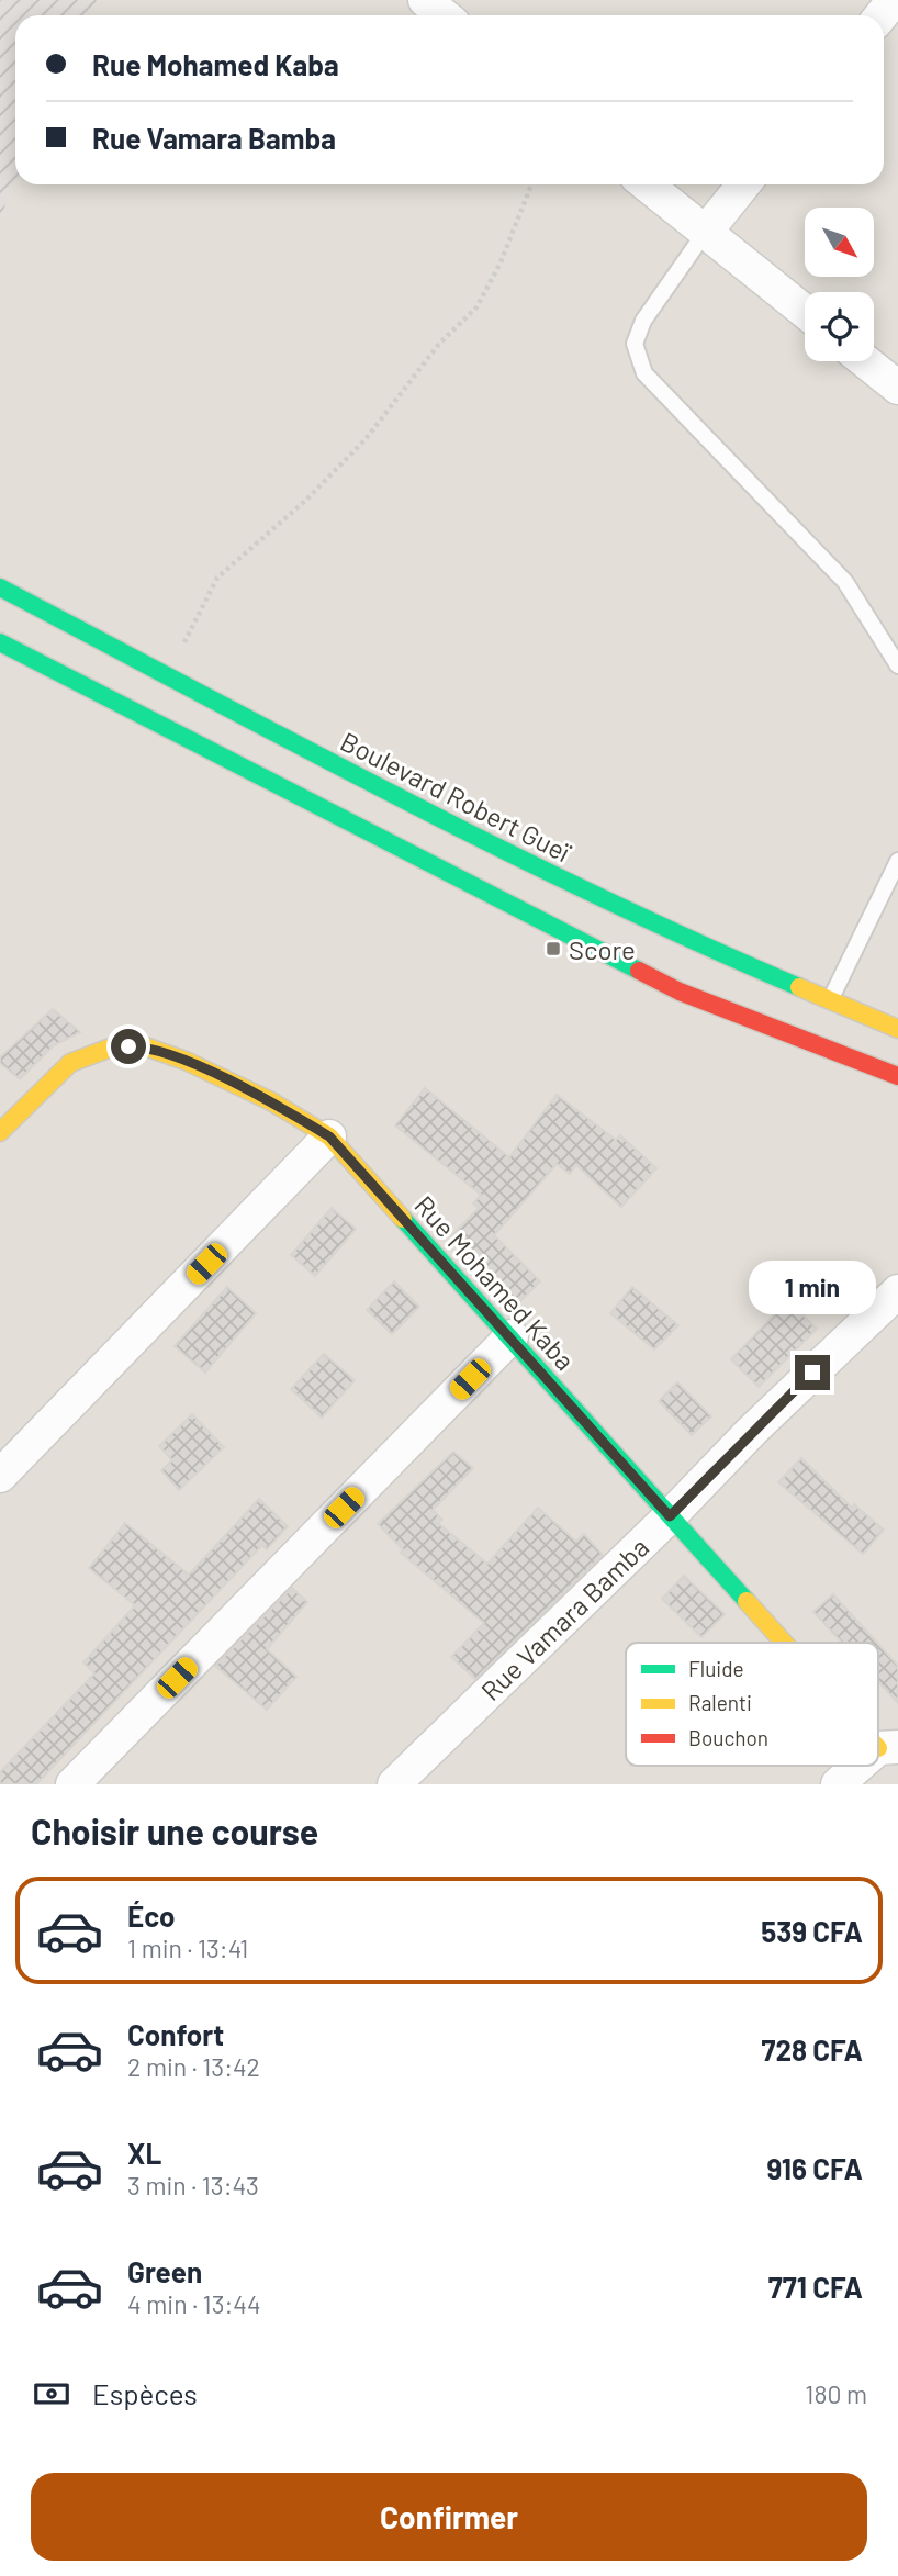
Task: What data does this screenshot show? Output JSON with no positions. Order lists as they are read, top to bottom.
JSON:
{
  "streets": {
    "main road": ["Boulevard Robert Gueï", "Rue Mohamed Kaba"],
    "street": ["Rue Vamara Bamba"]
  },
  "crossings": [
    ["Rue Mohamed Kaba", "Rue Vamara Bamba"]
  ],
  "places": {
    "transit": ["Score"]
  },
  "legend": ["Fluide", "Ralenti", "Bouchon"],
  "north": "bottom right",
  "page": {
    "banner": ["Rue Mohamed Kaba", "Rue Vamara Bamba"],
    "bubble": "1 min",
    "heading": "Choisir une course",
    "list": [
      {
        "name": "Éco",
        "note": "1 min · 13:41",
        "value": "539 CFA"
      },
      {
        "name": "Confort",
        "note": "2 min · 13:42",
        "value": "728 CFA"
      },
      {
        "name": "XL",
        "note": "3 min · 13:43",
        "value": "916 CFA"
      },
      {
        "name": "Green",
        "note": "4 min · 13:44",
        "value": "771 CFA"
      }
    ],
    "pay": ["Espèces", "180 m"],
    "buttons": "Confirmer"
  }
}
